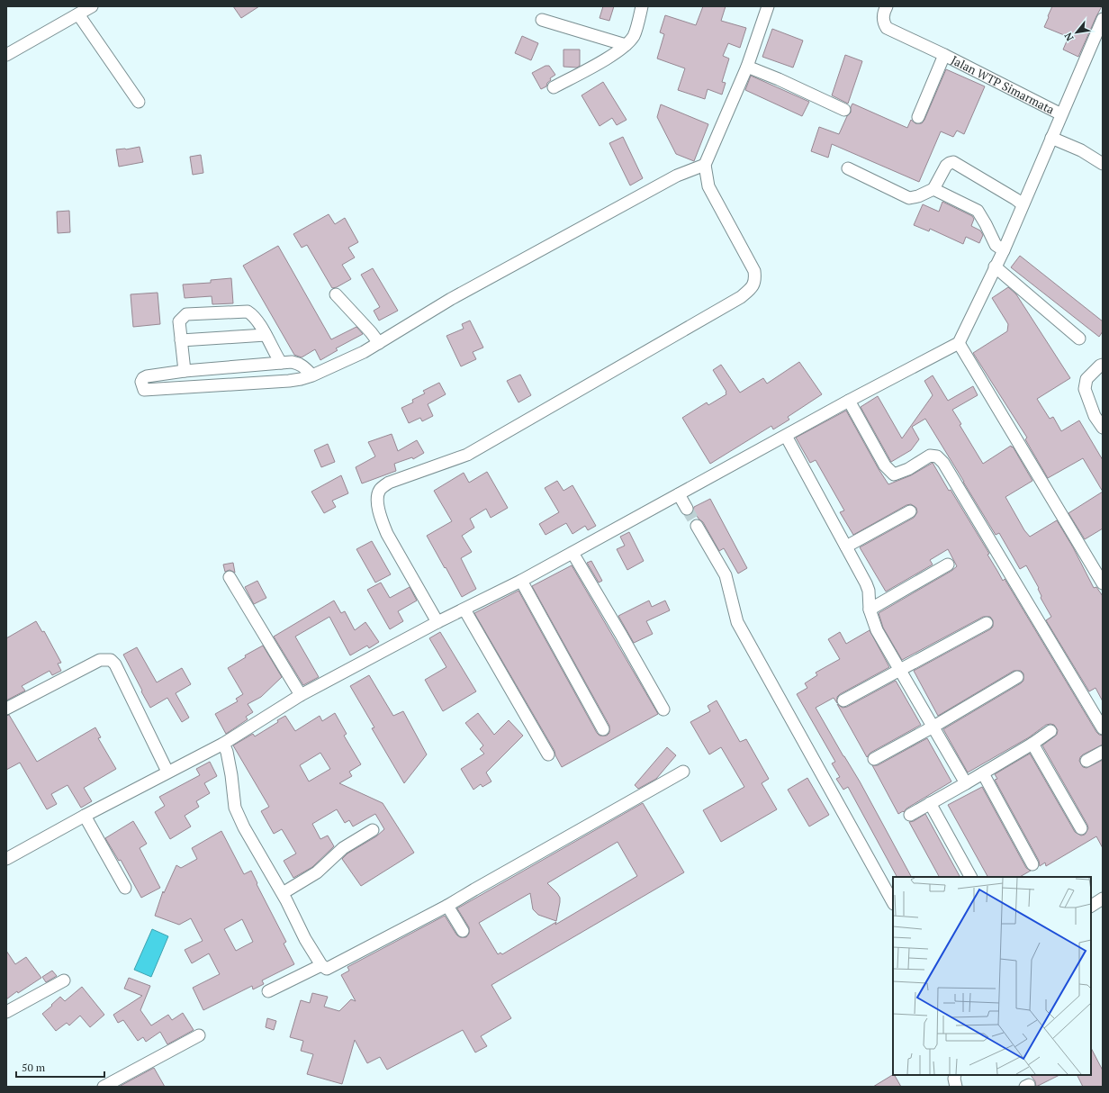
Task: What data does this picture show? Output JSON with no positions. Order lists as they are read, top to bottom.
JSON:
{
  "streets": {
    "street": ["Jalan WTP Simarmata"]
  },
  "scale_bar": "50 m",
  "north": "bottom left"
}
